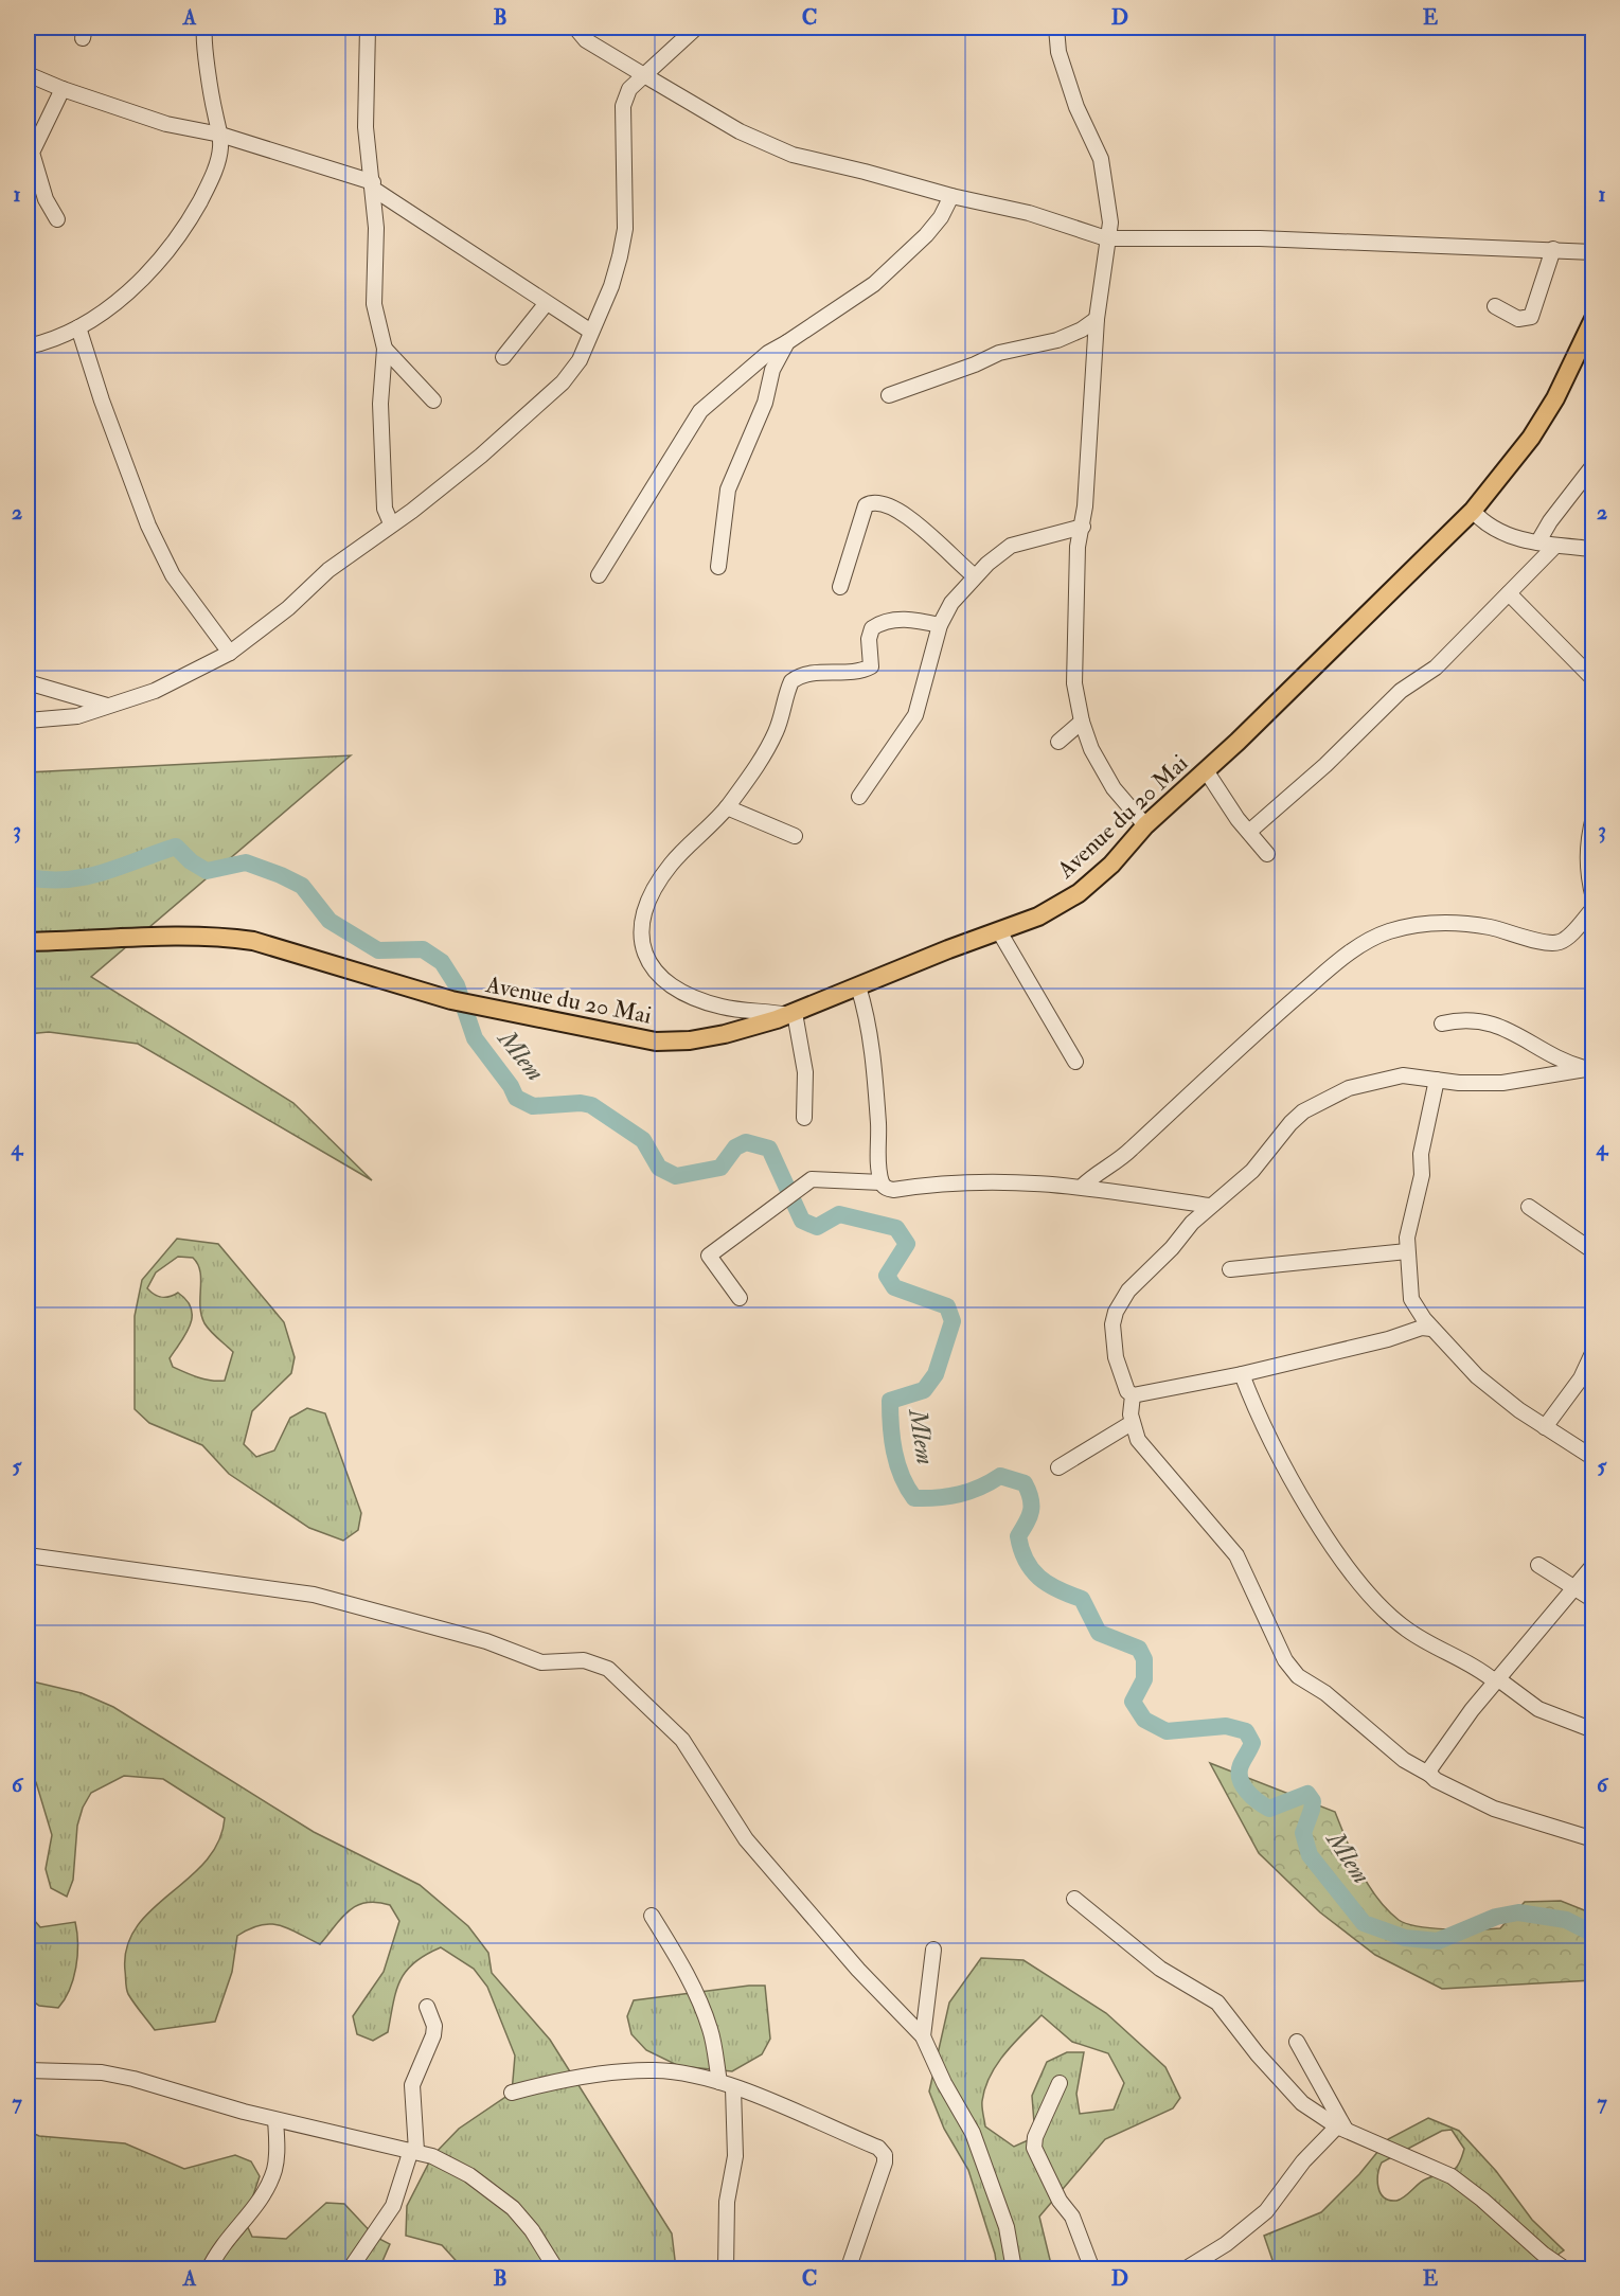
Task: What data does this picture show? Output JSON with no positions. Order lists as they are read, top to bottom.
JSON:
{
  "streets": {
    "main road": ["Avenue du 20 Mai"]
  },
  "water": ["Mlem"],
  "grid": {
    "columns": [
      "A",
      "B",
      "C",
      "D",
      "E"
    ],
    "rows": [
      "1",
      "2",
      "3",
      "4",
      "5",
      "6",
      "7"
    ]
  }
}
